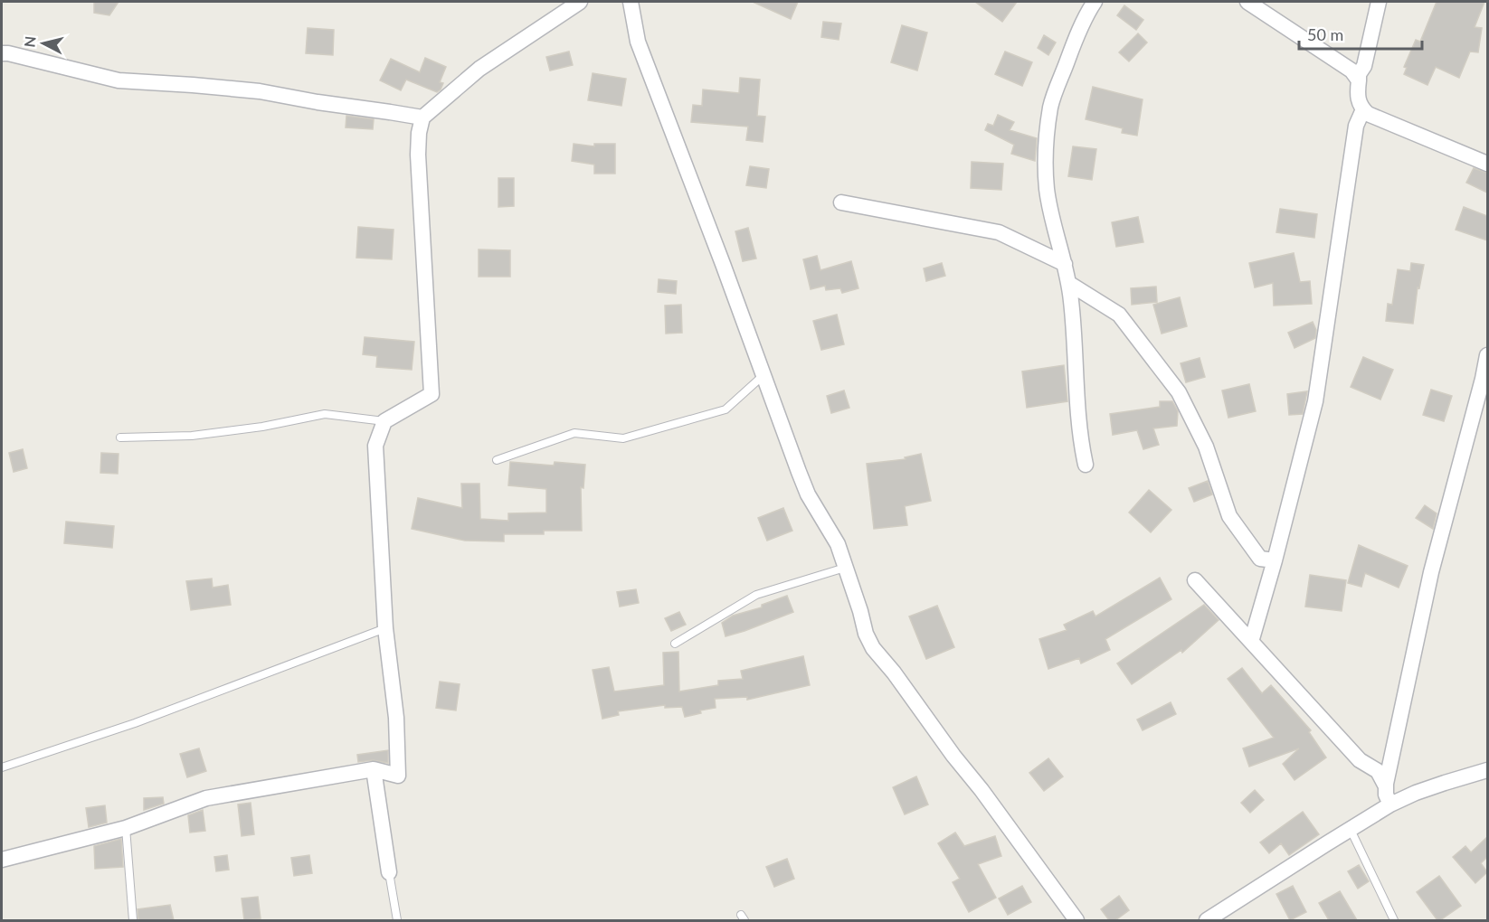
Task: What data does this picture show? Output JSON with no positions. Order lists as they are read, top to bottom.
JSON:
{
  "scale_bar": "50 m",
  "north": "left"
}
